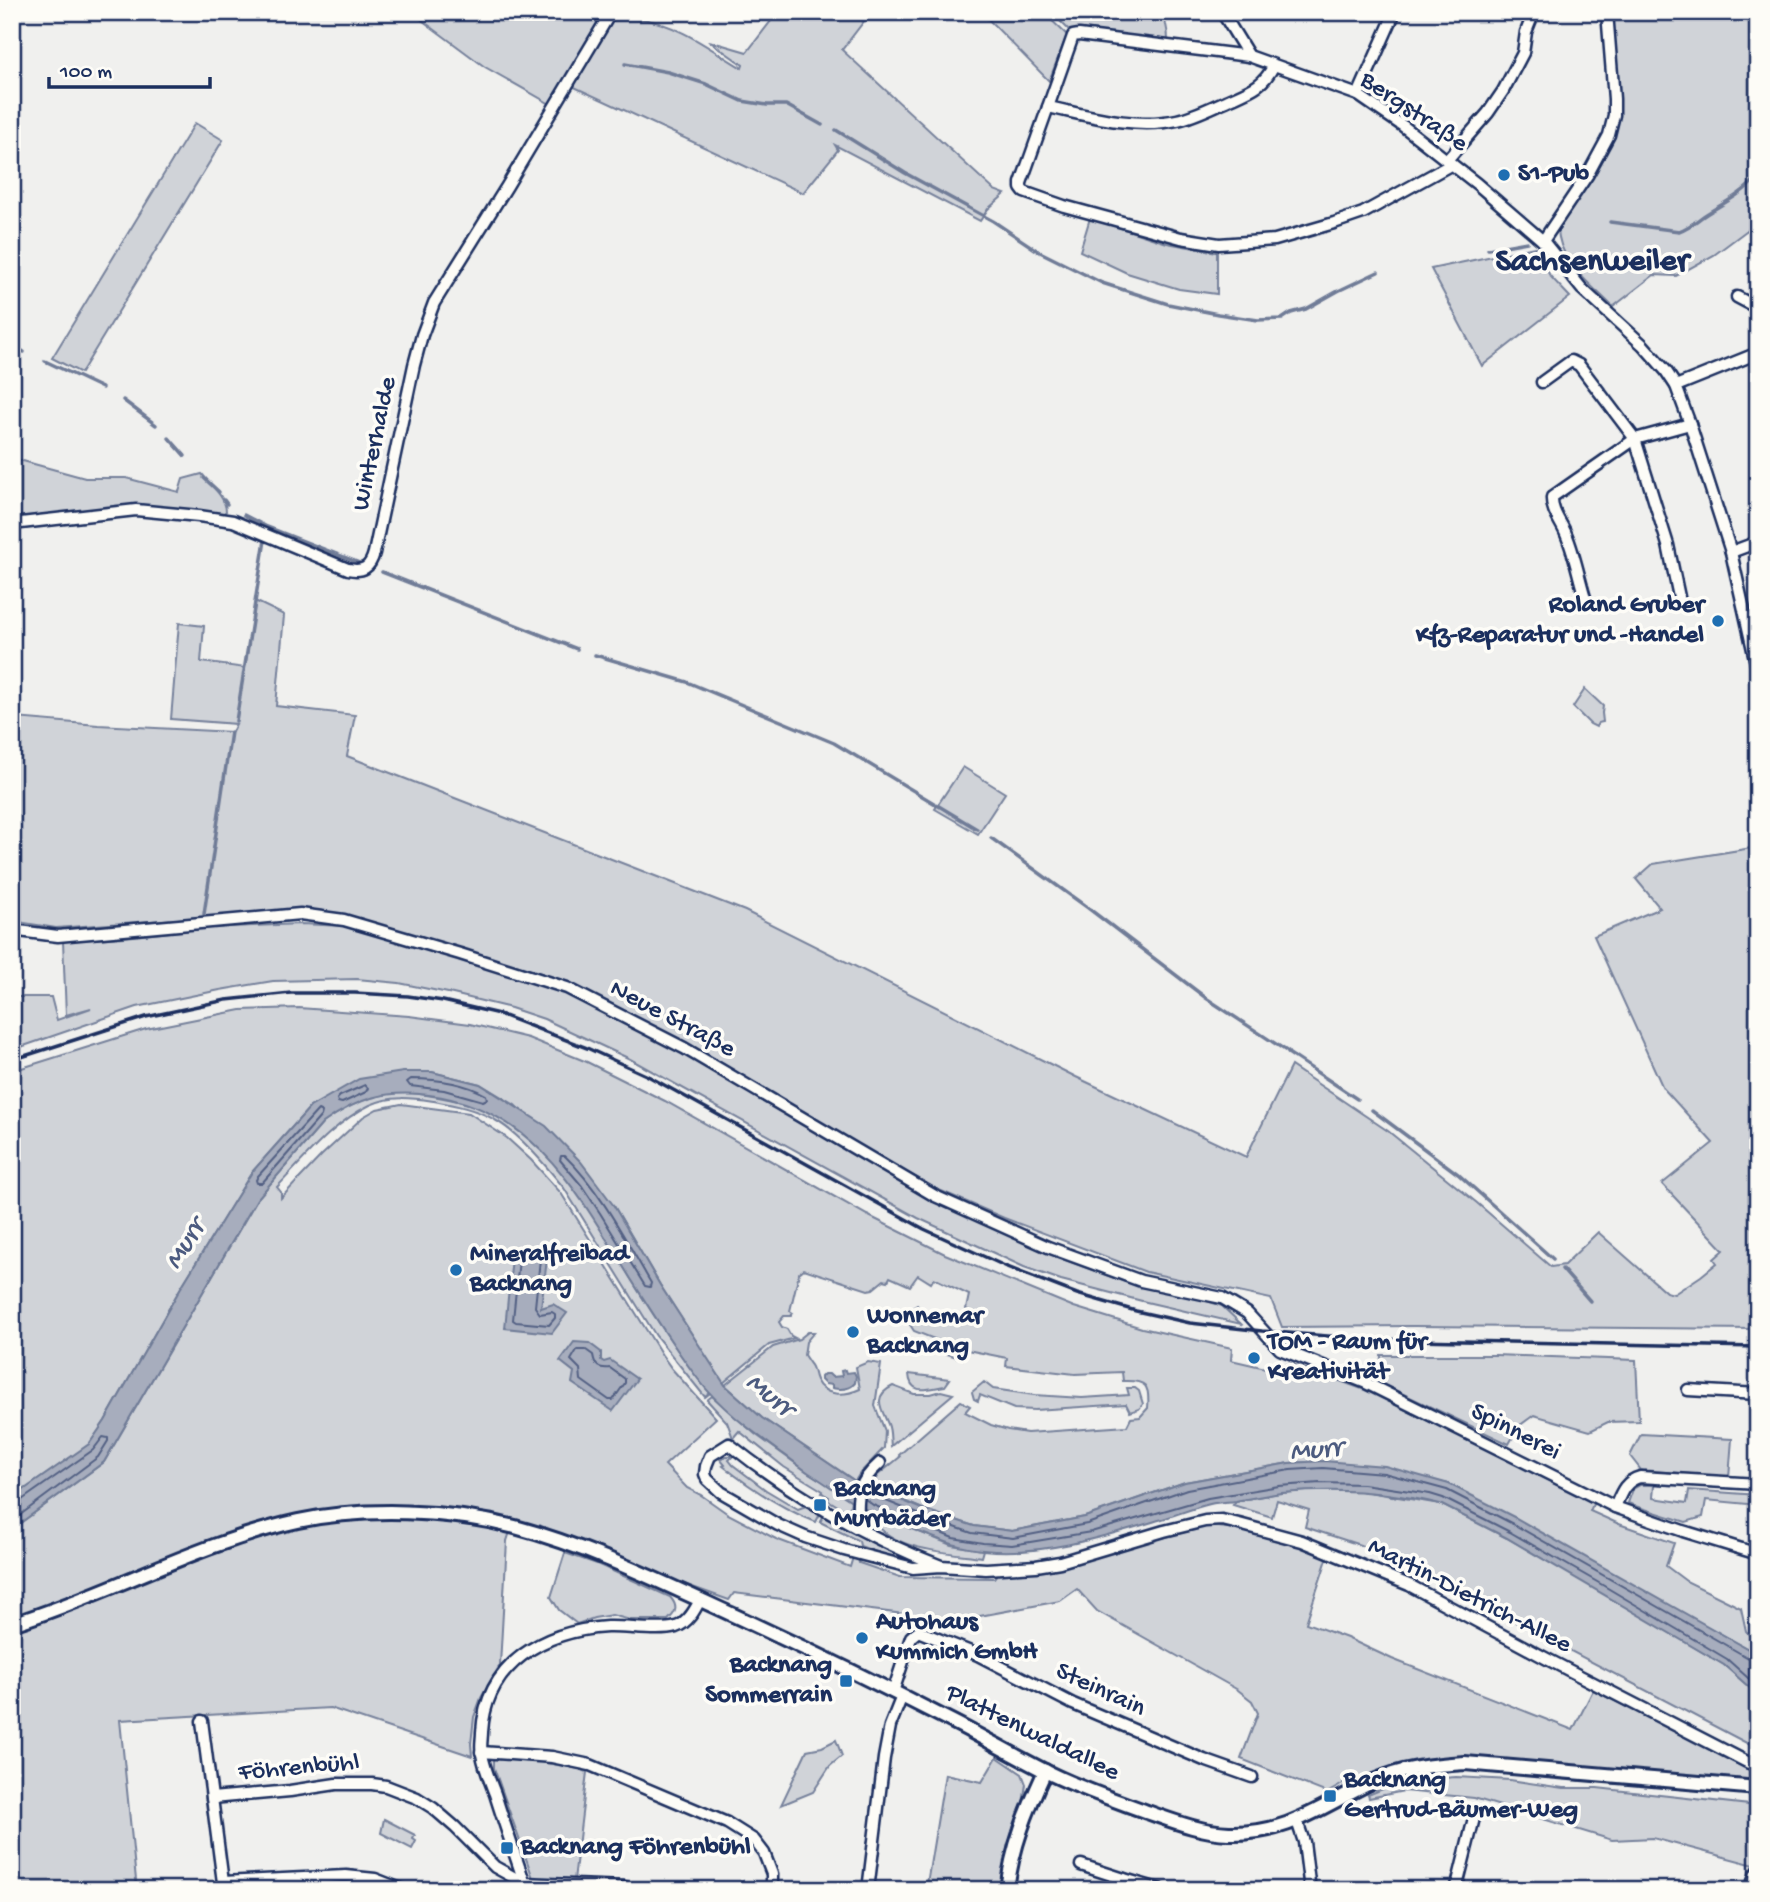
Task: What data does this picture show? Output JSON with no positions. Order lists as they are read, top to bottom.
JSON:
{
  "streets": {
    "street": [
      "Bergstraße",
      "Winterhalde",
      "Neue Straße",
      "Spinnerei",
      "Martin-Dietrich-Allee",
      "Steinrain",
      "Plattenwaldallee",
      "Föhrenbühl"
    ]
  },
  "crossings": [
    ["Neue Straße", "Spinnerei"],
    ["Steinrain", "Plattenwaldallee"]
  ],
  "districts": ["Sachsenweiler"],
  "water": ["Murr"],
  "places": {
    "other": [
      "S1-Pub",
      "Roland Gruber Kfz-Reparatur und -Handel",
      "Mineralfreibad Backnang",
      "Wonnemar Backnang",
      "TOM - Raum für Kreativität",
      "Autohaus Kummich GmbH"
    ],
    "transit": [
      "Backnang Murrbäder",
      "Backnang Sommerrain",
      "Backnang Gertrud-Bäumer-Weg",
      "Backnang Föhrenbühl"
    ]
  },
  "scale_bar": "100 m"
}
